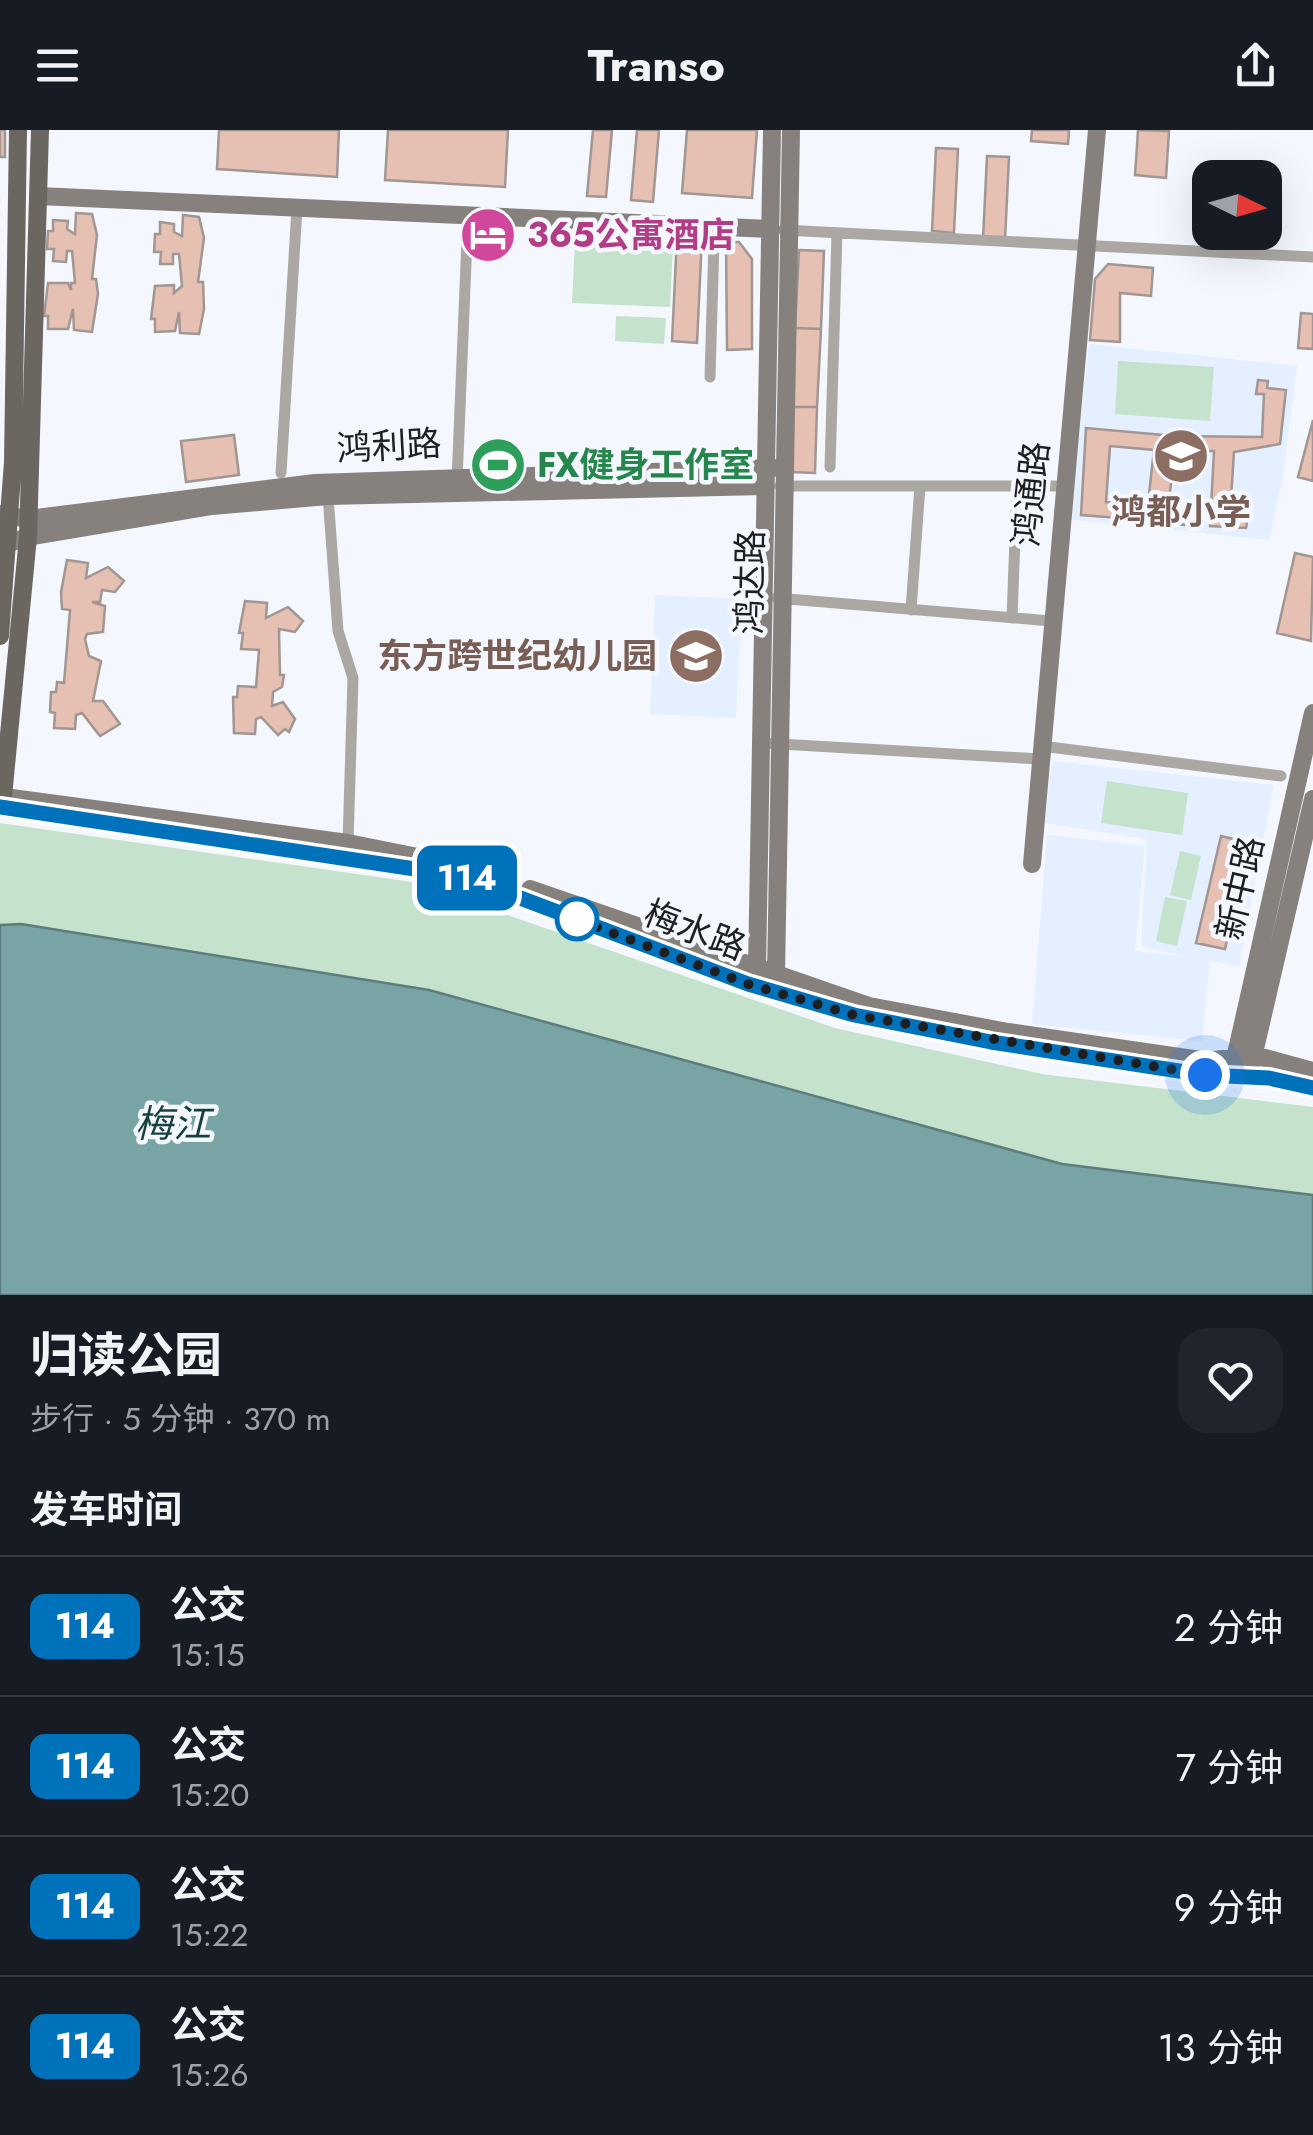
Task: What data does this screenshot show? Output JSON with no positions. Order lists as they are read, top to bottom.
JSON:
{
  "streets": {
    "street": [
      "鸿利路",
      "鸿通路",
      "鸿达路",
      "新中路",
      "梅水路"
    ]
  },
  "crossings": [
    ["鸿利路", "鸿达路"],
    ["鸿达路", "梅水路"],
    ["新中路", "梅水路"]
  ],
  "water": ["梅江"],
  "places": {
    "hotel": ["365公寓酒店"],
    "school or university": ["鸿都小学", "东方跨世纪幼儿园"],
    "sports": ["FX健身工作室"]
  },
  "lines": ["bus line 114"],
  "north": "right",
  "page": {
    "header": "Transo",
    "on_map": "114",
    "heading": [
      ["归读公园", "步行 · 5 分钟 · 370 m"],
      "发车时间"
    ],
    "list": [
      {
        "mark": "114",
        "name": "公交",
        "note": "15:15",
        "value": "2 分钟"
      },
      {
        "mark": "114",
        "name": "公交",
        "note": "15:20",
        "value": "7 分钟"
      },
      {
        "mark": "114",
        "name": "公交",
        "note": "15:22",
        "value": "9 分钟"
      },
      {
        "mark": "114",
        "name": "公交",
        "note": "15:26",
        "value": "13 分钟"
      }
    ]
  }
}
